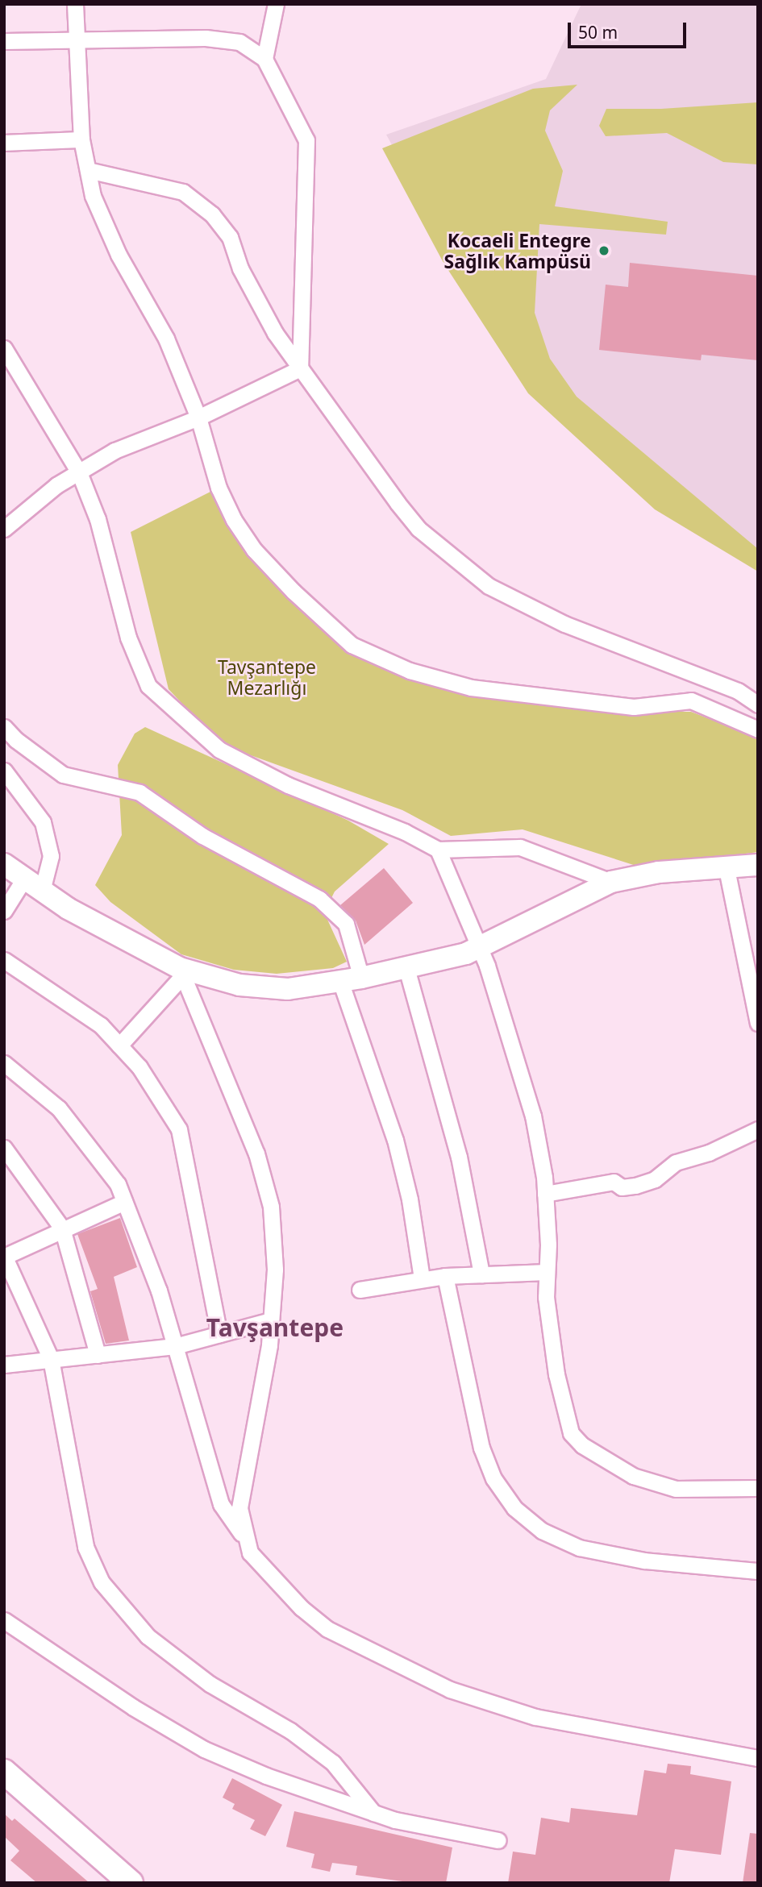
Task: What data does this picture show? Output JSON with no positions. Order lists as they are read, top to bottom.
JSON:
{
  "districts": ["Tavşantepe"],
  "parks": ["Tavşantepe Mezarlığı"],
  "places": ["Kocaeli Entegre Sağlık Kampüsü"],
  "scale_bar": "50 m"
}
